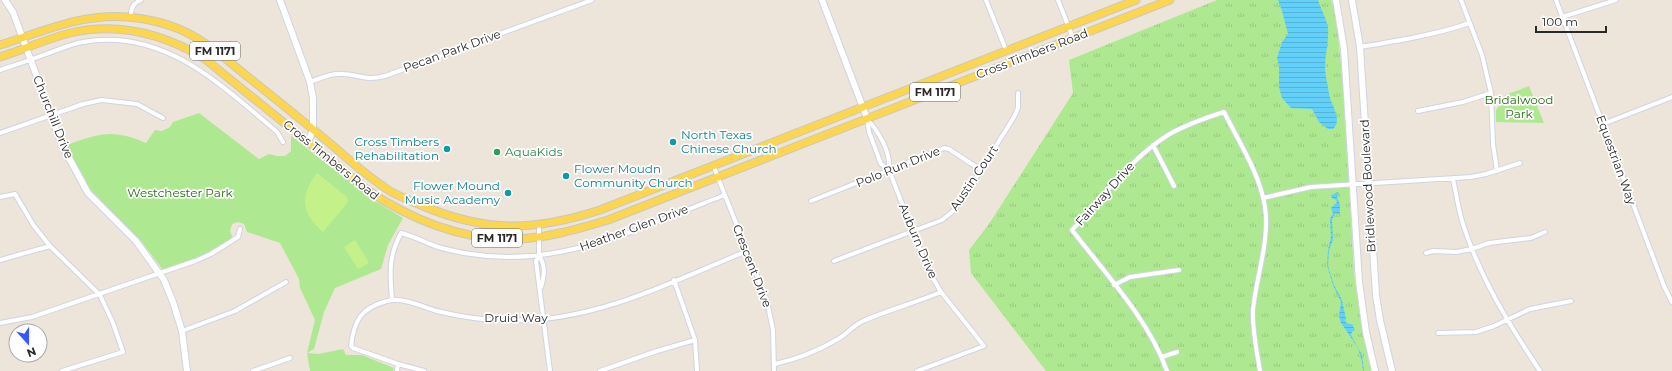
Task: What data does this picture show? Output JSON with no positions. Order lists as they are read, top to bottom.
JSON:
{
  "streets": {
    "main road": [
      "FM 1171",
      "Cross Timbers Road",
      "Churchill Drive",
      "Bridlewood Boulevard",
      "Auburn Drive"
    ],
    "street": [
      "Pecan Park Drive",
      "Equestrian Way",
      "Polo Run Drive",
      "Austin Court",
      "Fairway Drive",
      "Heather Glen Drive",
      "Crescent Drive",
      "Druid Way"
    ]
  },
  "crossings": [
    ["Cross Timbers Road", "Churchill Drive"],
    ["Cross Timbers Road", "Auburn Drive"],
    ["Cross Timbers Road", "Crescent Drive"],
    ["Polo Run Drive", "Austin Court"],
    ["Polo Run Drive", "Auburn Drive"],
    ["Austin Court", "Auburn Drive"],
    ["Heather Glen Drive", "Crescent Drive"],
    ["Heather Glen Drive", "Druid Way"],
    ["Crescent Drive", "Druid Way"]
  ],
  "parks": ["Bridalwood Park", "Westchester Park"],
  "places": [
    "North Texas Chinese Church",
    "Cross Timbers Rehabilitation",
    "AquaKids",
    "Flower Moudn Community Church",
    "Flower Mound Music Academy"
  ],
  "scale_bar": "100 m",
  "north": "bottom"
}
